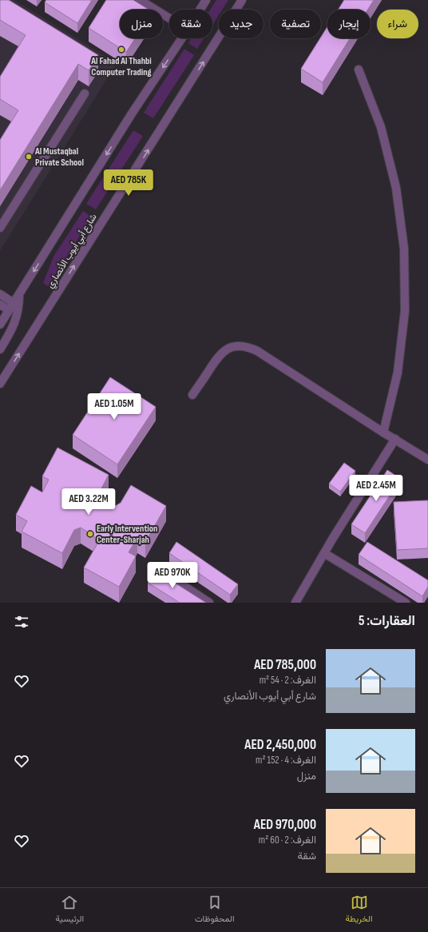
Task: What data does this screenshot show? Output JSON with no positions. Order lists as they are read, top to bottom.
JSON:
{
  "streets": {
    "street": ["شارع أبي أيوب الأنصاري"]
  },
  "places": ["Al Fahad Al Thahbi Computer Trading", "Al Mustaqbal Private School", "Early Intervention Center-Sharjah"],
  "page": {
    "chip": [
      "شراء",
      "إيجار",
      "تصفية",
      "جديد",
      "شقة",
      "منزل"
    ],
    "price": [
      "AED 785K",
      "AED 1.05M",
      "AED 2.45M",
      "AED 3.22M",
      "AED 970K"
    ],
    "heading": "العقارات: 5",
    "list": [
      {
        "name": "AED 785,000",
        "note": "الغرف: 2 · 54 m² · شارع أبي أيوب الأنصاري"
      },
      {
        "name": "AED 2,450,000",
        "note": "الغرف: 4 · 152 m² · منزل"
      },
      {
        "name": "AED 970,000",
        "note": "الغرف: 2 · 60 m² · شقة"
      }
    ],
    "tabs": ["الخريطة", "المحفوظات", "الرئيسية"]
  }
}
